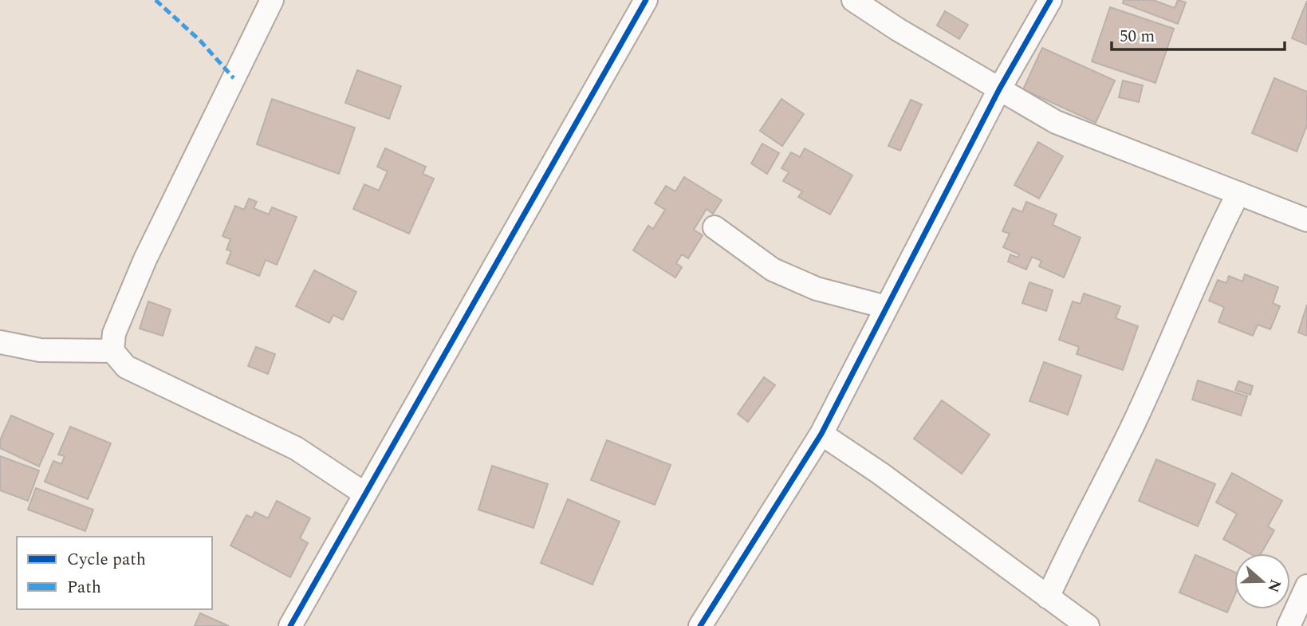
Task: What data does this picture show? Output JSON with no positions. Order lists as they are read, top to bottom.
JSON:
{
  "legend": ["Cycle path", "Path"],
  "scale_bar": "50 m",
  "north": "right"
}
